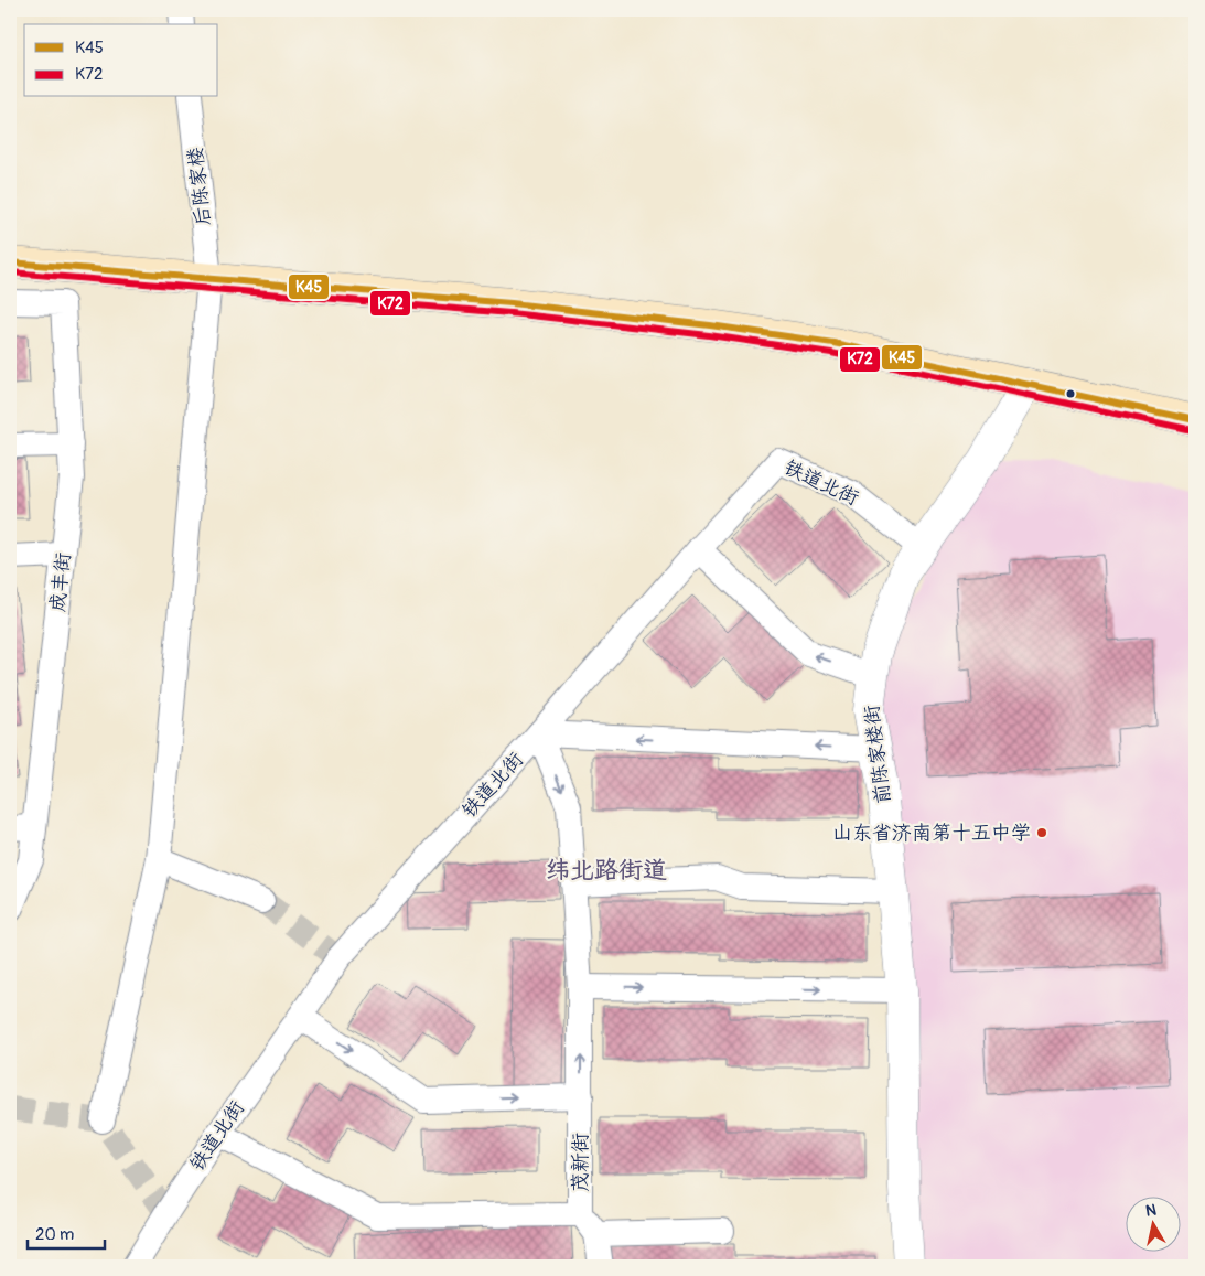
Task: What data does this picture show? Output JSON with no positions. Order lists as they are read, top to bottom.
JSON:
{
  "streets": {
    "street": [
      "后陈家楼",
      "铁道北街",
      "成丰街",
      "前陈家楼街",
      "茂新街"
    ]
  },
  "crossings": [
    ["铁道北街", "前陈家楼街"],
    ["铁道北街", "茂新街"]
  ],
  "districts": ["纬北路街道"],
  "places": ["山东省济南第十五中学"],
  "lines": ["transit line K45", "transit line K72"],
  "legend": ["K45", "K72"],
  "scale_bar": "20 m",
  "north": "top"
}
